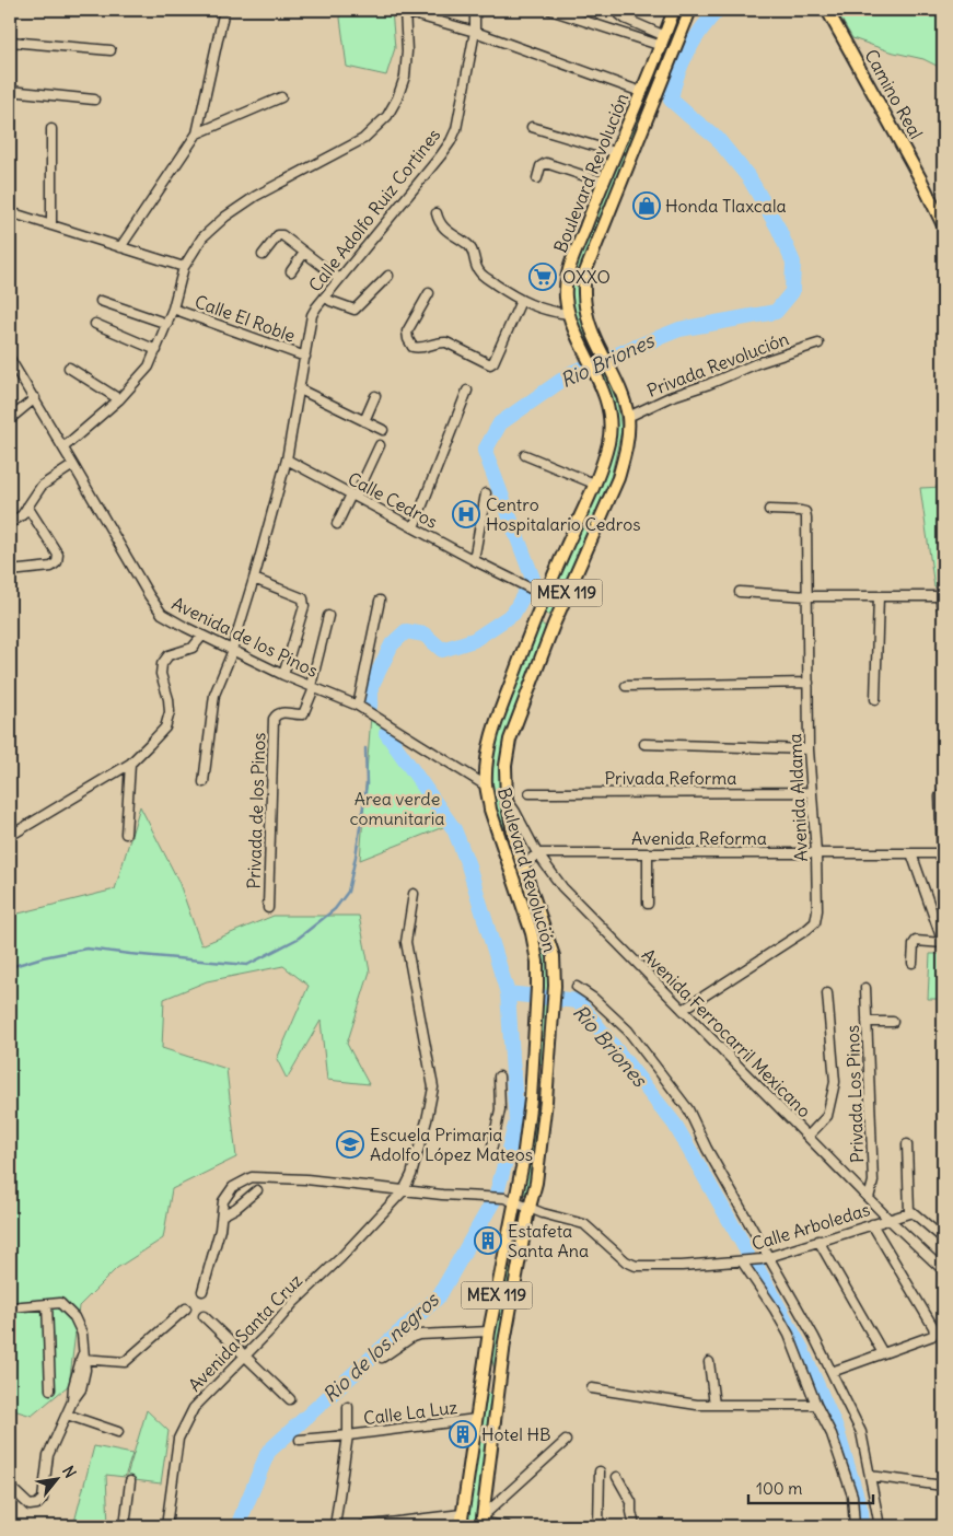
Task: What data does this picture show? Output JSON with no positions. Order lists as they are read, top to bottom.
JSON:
{
  "streets": {
    "main road": ["Camino Real", "Boulevard Revolución", "MEX 119"],
    "street": [
      "Calle Adolfo Ruiz Cortines",
      "Calle El Roble",
      "Privada Revolución",
      "Calle Cedros",
      "Avenida de los Pinos",
      "Privada Reforma",
      "Avenida Aldama",
      "Privada de los Pinos",
      "Avenida Reforma",
      "Avenida Ferrocarril Mexicano",
      "Privada Los Pinos",
      "Calle Arboledas",
      "Avenida Santa Cruz",
      "Calle La Luz"
    ]
  },
  "crossings": [
    ["Boulevard Revolución", "Privada Revolución"],
    ["Boulevard Revolución", "Calle Cedros"],
    ["Boulevard Revolución", "MEX 119"],
    ["Boulevard Revolución", "Avenida de los Pinos"],
    ["Boulevard Revolución", "Avenida Ferrocarril Mexicano"],
    ["Calle Adolfo Ruiz Cortines", "Calle El Roble"],
    ["Calle Adolfo Ruiz Cortines", "Calle Cedros"],
    ["Calle Adolfo Ruiz Cortines", "Avenida de los Pinos"],
    ["MEX 119", "Calle Arboledas"],
    ["MEX 119", "Calle La Luz"],
    ["Avenida de los Pinos", "Privada de los Pinos"],
    ["Privada Reforma", "Avenida Aldama"],
    ["Avenida Aldama", "Avenida Reforma"],
    ["Avenida Aldama", "Avenida Ferrocarril Mexicano"],
    ["Avenida Reforma", "Avenida Ferrocarril Mexicano"],
    ["Avenida Ferrocarril Mexicano", "Privada Los Pinos"],
    ["Avenida Ferrocarril Mexicano", "Calle Arboledas"],
    ["Calle Arboledas", "Avenida Santa Cruz"]
  ],
  "water": ["Rio Briones", "Rio de los negros"],
  "parks": ["Area verde comunitaria"],
  "places": {
    "shop": ["Honda Tlaxcala"],
    "supermarket": ["OXXO"],
    "hospital": ["Centro Hospitalario Cedros"],
    "school or university": ["Escuela Primaria Adolfo López Mateos"],
    "building": ["Estafeta Santa Ana", "Hotel HB"]
  },
  "scale_bar": "100 m",
  "north": "top right"
}
